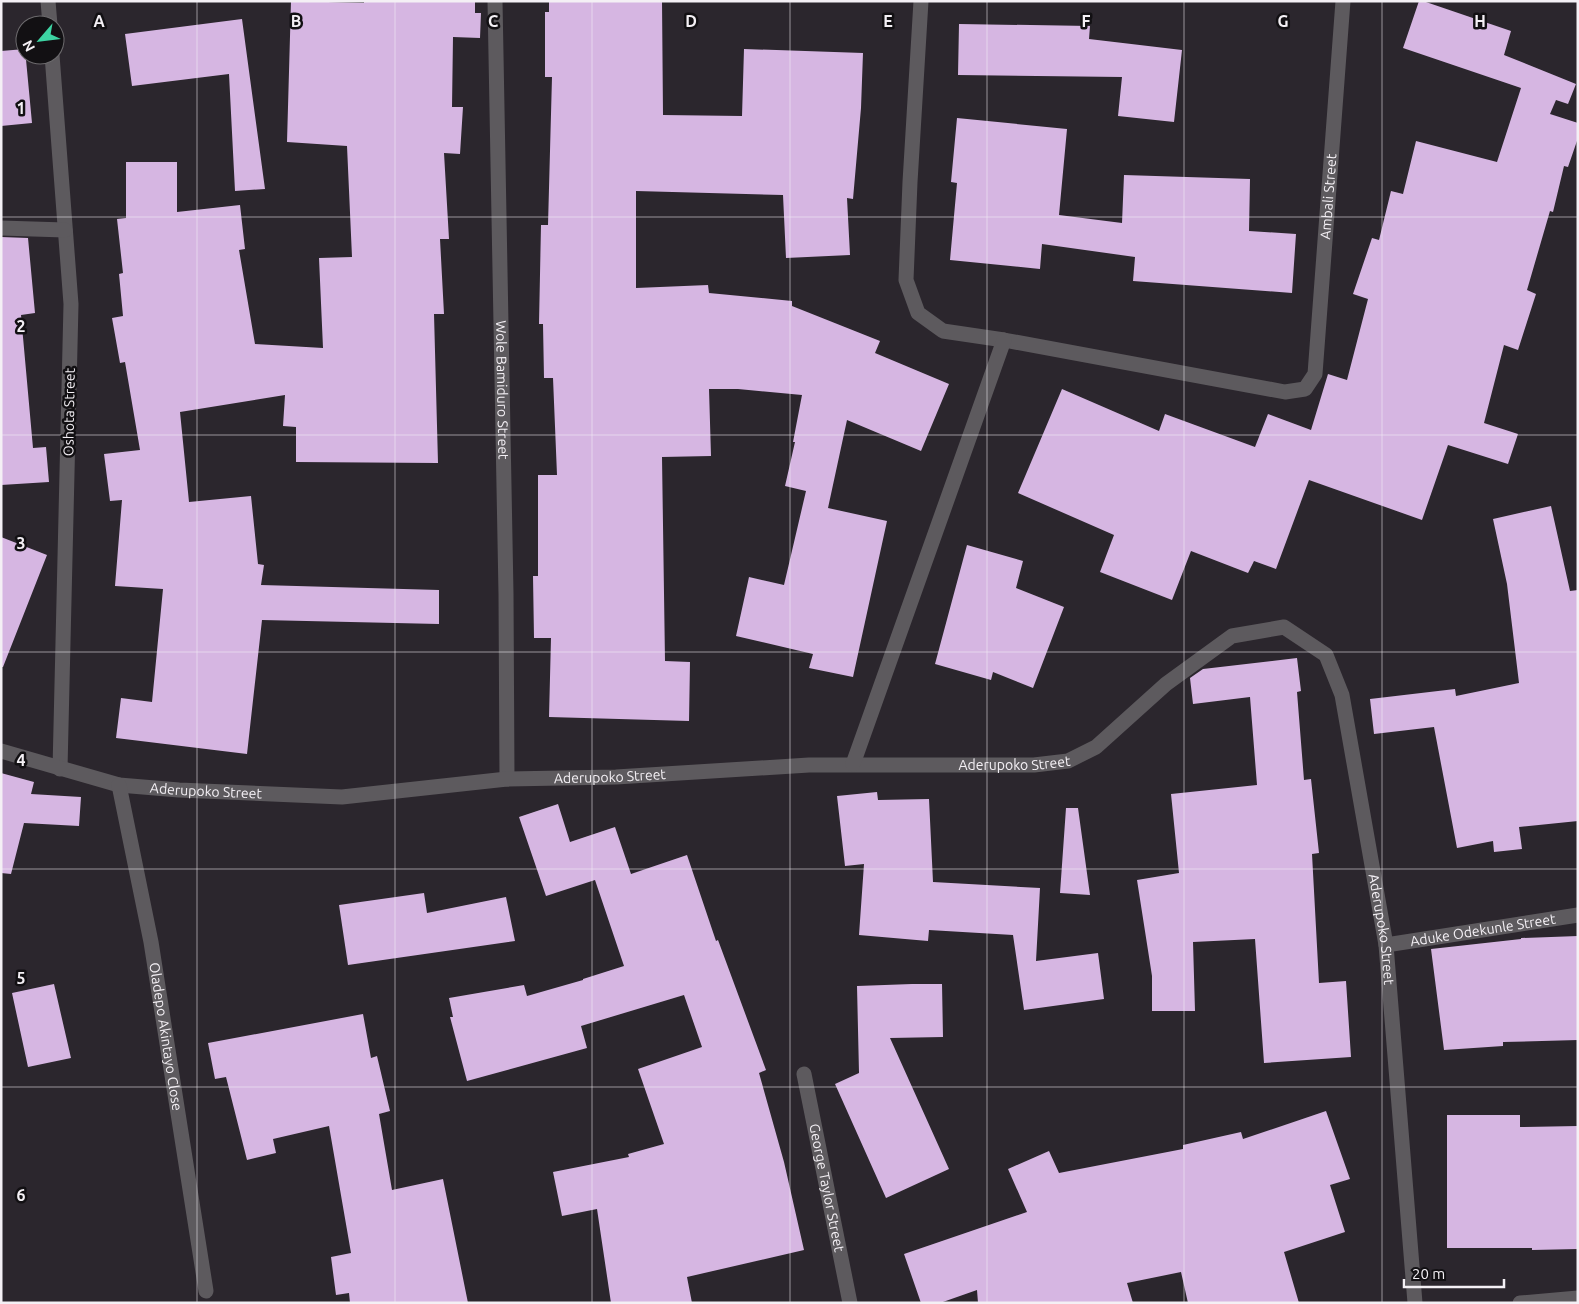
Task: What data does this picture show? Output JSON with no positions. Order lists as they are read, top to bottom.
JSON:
{
  "streets": {
    "street": [
      "Ambali Street",
      "Wole Bamiduro Street",
      "Oshota Street",
      "Aderupoko Street",
      "Aduke Odekunle Street",
      "Oladepo Akintayo Close",
      "George Taylor Street"
    ]
  },
  "crossings": [
    ["Wole Bamiduro Street", "Aderupoko Street"],
    ["Oshota Street", "Aderupoko Street"],
    ["Aderupoko Street", "Aduke Odekunle Street"],
    ["Aderupoko Street", "Oladepo Akintayo Close"]
  ],
  "scale_bar": "20 m",
  "north": "bottom left",
  "grid": {
    "columns": [
      "A",
      "B",
      "C",
      "D",
      "E",
      "F",
      "G",
      "H"
    ],
    "rows": [
      "1",
      "2",
      "3",
      "4",
      "5",
      "6"
    ]
  }
}
